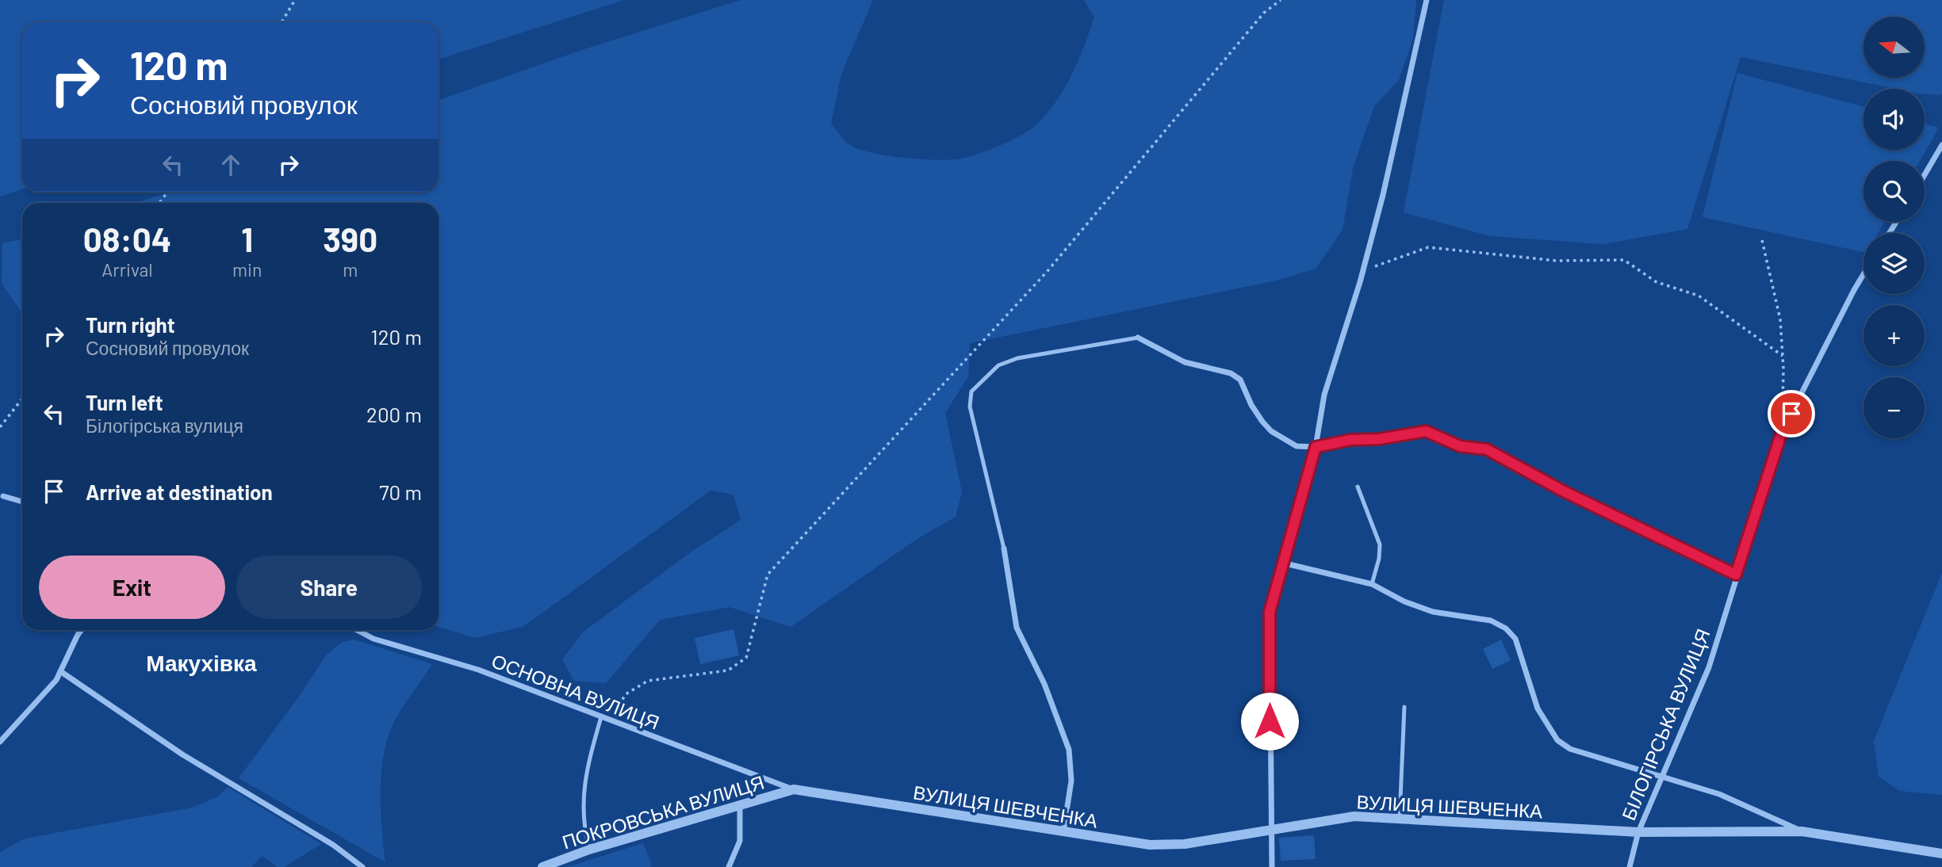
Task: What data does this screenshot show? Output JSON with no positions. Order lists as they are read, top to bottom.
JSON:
{
  "streets": {
    "street": [
      "ОСНОВНА ВУЛИЦЯ",
      "БІЛОГІРСЬКА ВУЛИЦЯ",
      "ВУЛИЦЯ ШЕВЧЕНКА",
      "ПОКРОВСЬКА ВУЛИЦЯ"
    ]
  },
  "crossings": [
    ["ОСНОВНА ВУЛИЦЯ", "ВУЛИЦЯ ШЕВЧЕНКА"],
    ["ОСНОВНА ВУЛИЦЯ", "ПОКРОВСЬКА ВУЛИЦЯ"],
    ["БІЛОГІРСЬКА ВУЛИЦЯ", "ВУЛИЦЯ ШЕВЧЕНКА"],
    ["ВУЛИЦЯ ШЕВЧЕНКА", "ПОКРОВСЬКА ВУЛИЦЯ"]
  ],
  "districts": ["Макухівка"],
  "north": "left",
  "page": {
    "map_buttons": ["+", "−"],
    "turn": ["120 m", "Сосновий провулок"],
    "eta": [
      "08:04",
      "Arrival",
      "1",
      "min",
      "390",
      "m"
    ],
    "list": [
      {
        "name": "Turn right",
        "note": "Сосновий провулок",
        "value": "120 m"
      },
      {
        "name": "Turn left",
        "note": "Білогірська вулиця",
        "value": "200 m"
      },
      {
        "name": "Arrive at destination",
        "value": "70 m"
      }
    ],
    "buttons": ["Exit", "Share"]
  }
}
